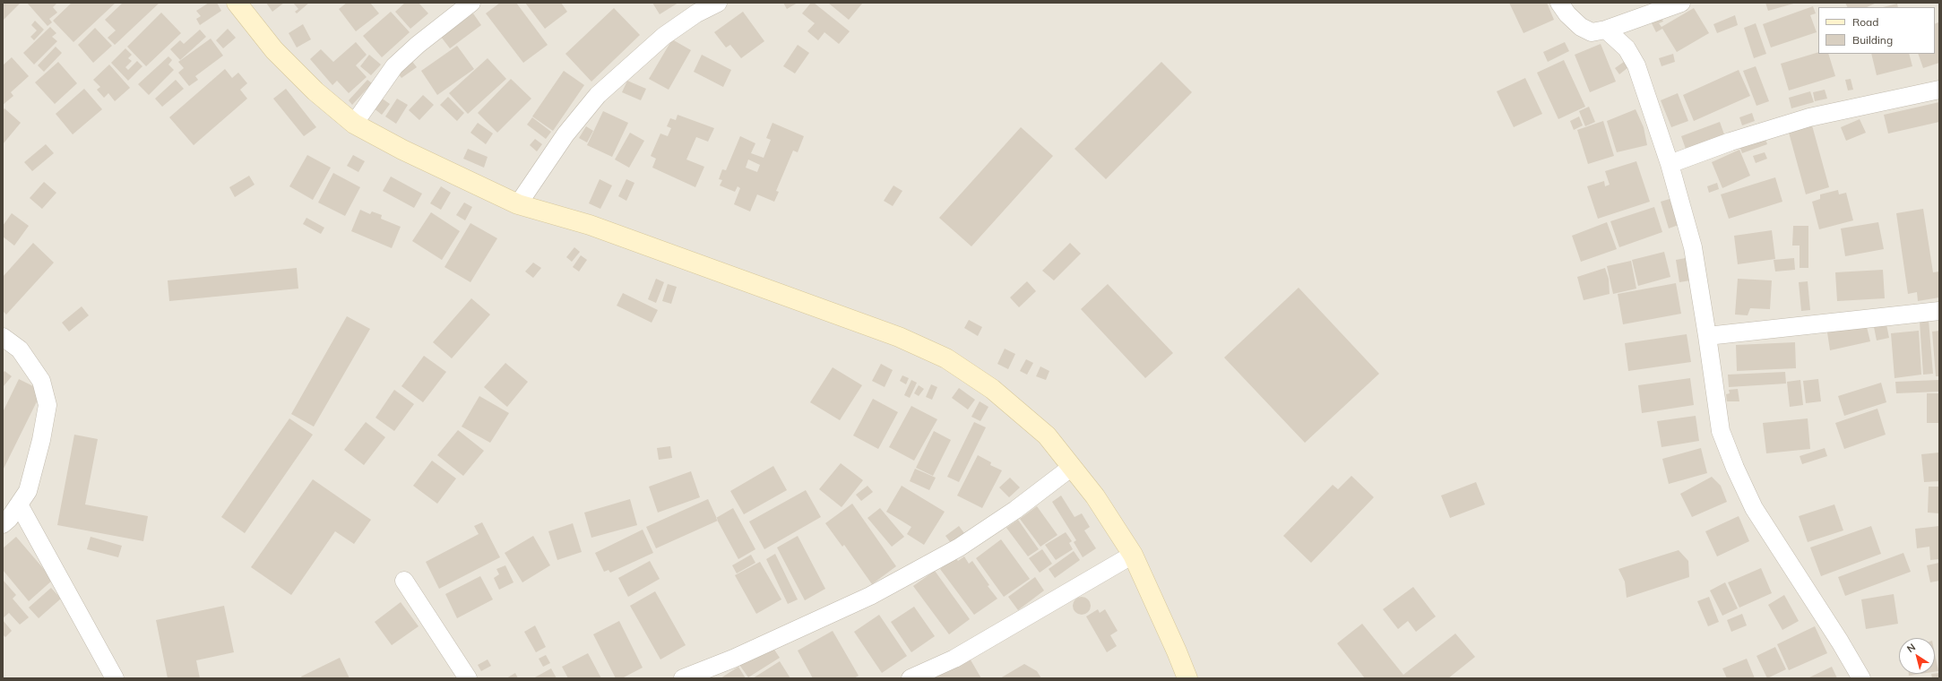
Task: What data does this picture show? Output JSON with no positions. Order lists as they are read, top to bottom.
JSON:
{
  "legend": ["Road", "Building"],
  "north": "top left"
}
